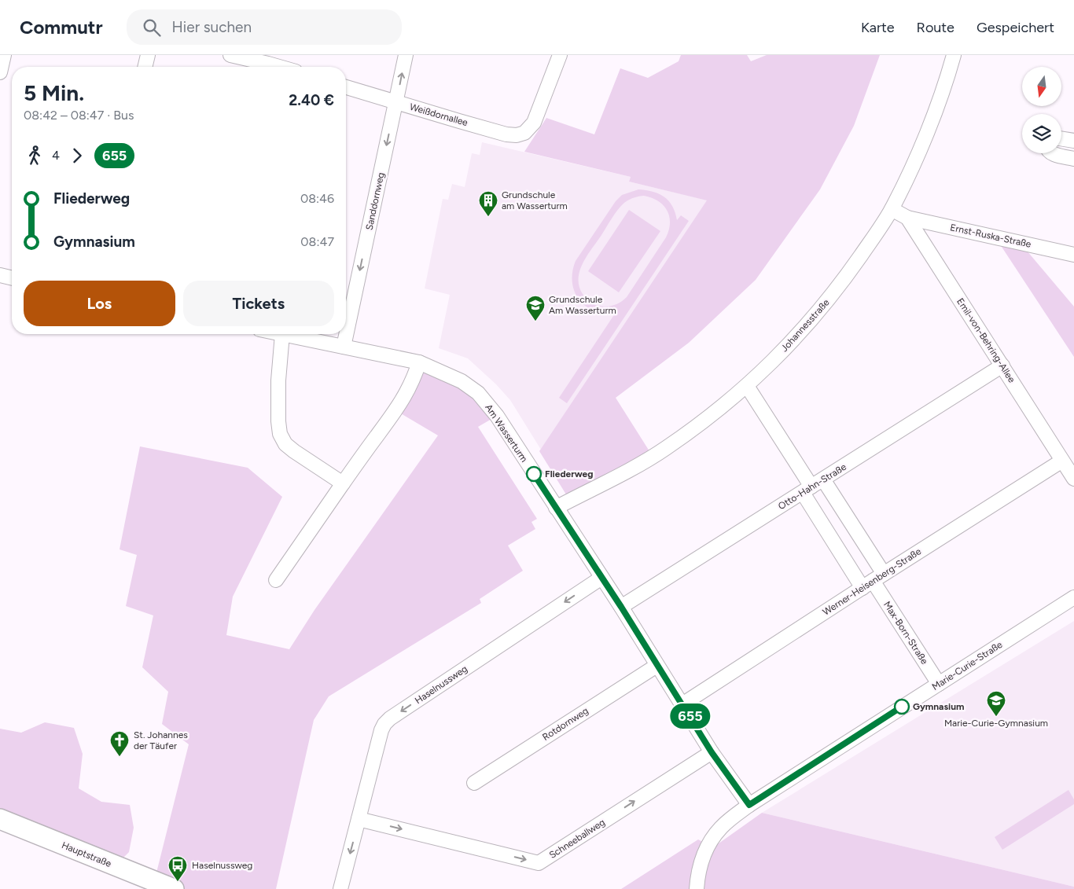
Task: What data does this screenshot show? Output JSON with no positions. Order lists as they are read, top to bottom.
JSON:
{
  "streets": {
    "street": [
      "Weißdornallee",
      "Sanddornweg",
      "Ernst-Ruska-Straße",
      "Johannesstraße",
      "Emil-von-Behring-Allee",
      "Am Wasserturm",
      "Otto-Hahn-Straße",
      "Werner-Heisenberg-Straße",
      "Max-Born-Straße",
      "Marie-Curie-Straße",
      "Haselnussweg",
      "Rotdornweg",
      "Schneeballweg",
      "Hauptstraße"
    ]
  },
  "crossings": [
    ["Weißdornallee", "Sanddornweg"],
    ["Sanddornweg", "Am Wasserturm"],
    ["Ernst-Ruska-Straße", "Emil-von-Behring-Allee"],
    ["Johannesstraße", "Emil-von-Behring-Allee"],
    ["Johannesstraße", "Am Wasserturm"],
    ["Johannesstraße", "Max-Born-Straße"],
    ["Emil-von-Behring-Allee", "Otto-Hahn-Straße"],
    ["Emil-von-Behring-Allee", "Werner-Heisenberg-Straße"],
    ["Am Wasserturm", "Otto-Hahn-Straße"],
    ["Am Wasserturm", "Werner-Heisenberg-Straße"],
    ["Am Wasserturm", "Marie-Curie-Straße"],
    ["Am Wasserturm", "Haselnussweg"],
    ["Am Wasserturm", "Rotdornweg"],
    ["Am Wasserturm", "Schneeballweg"],
    ["Otto-Hahn-Straße", "Max-Born-Straße"],
    ["Werner-Heisenberg-Straße", "Max-Born-Straße"],
    ["Max-Born-Straße", "Marie-Curie-Straße"],
    ["Haselnussweg", "Schneeballweg"]
  ],
  "one_way": ["Haselnussweg", "Schneeballweg"],
  "places": {
    "building": ["Grundschule am Wasserturm"],
    "school or university": ["Grundschule Am Wasserturm", "Marie-Curie-Gymnasium"],
    "other": ["Fliederweg", "Gymnasium"],
    "church": ["St. Johannes der Täufer"],
    "bus stop": ["Haselnussweg"]
  },
  "lines": ["bus line 655"],
  "north": "bottom",
  "page": {
    "header": "Commutr",
    "search": "Hier suchen",
    "nav": ["Karte", "Route", "Gespeichert"],
    "on_map": "655",
    "heading": ["5 Min.", "08:42 – 08:47 · Bus", "2.40 €"],
    "legs": ["4", "655"],
    "list": [
      {
        "name": "Fliederweg",
        "value": "08:46"
      },
      {
        "name": "Gymnasium",
        "value": "08:47"
      }
    ],
    "buttons": ["Los", "Tickets"]
  }
}
